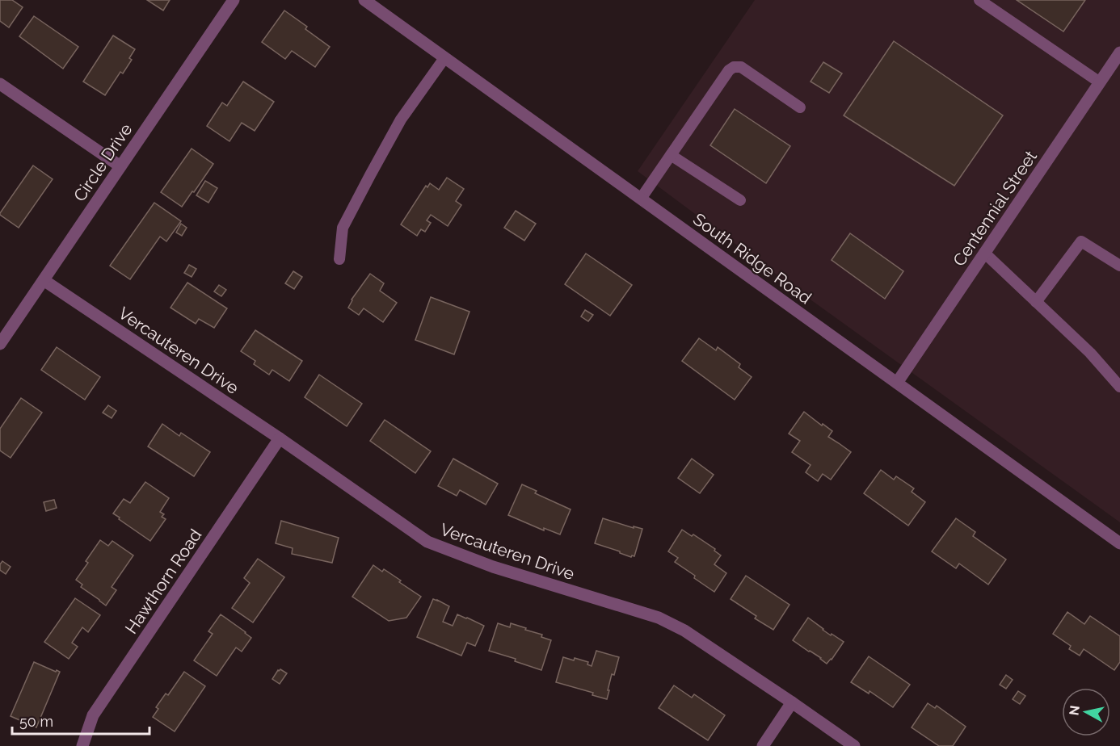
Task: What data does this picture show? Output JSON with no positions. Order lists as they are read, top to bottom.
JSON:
{
  "streets": {
    "street": [
      "Circle Drive",
      "Centennial Street",
      "South Ridge Road",
      "Vercauteren Drive",
      "Hawthorn Road"
    ]
  },
  "crossings": [
    ["Circle Drive", "Vercauteren Drive"],
    ["Centennial Street", "South Ridge Road"],
    ["Vercauteren Drive", "Hawthorn Road"]
  ],
  "scale_bar": "50 m",
  "north": "left"
}
